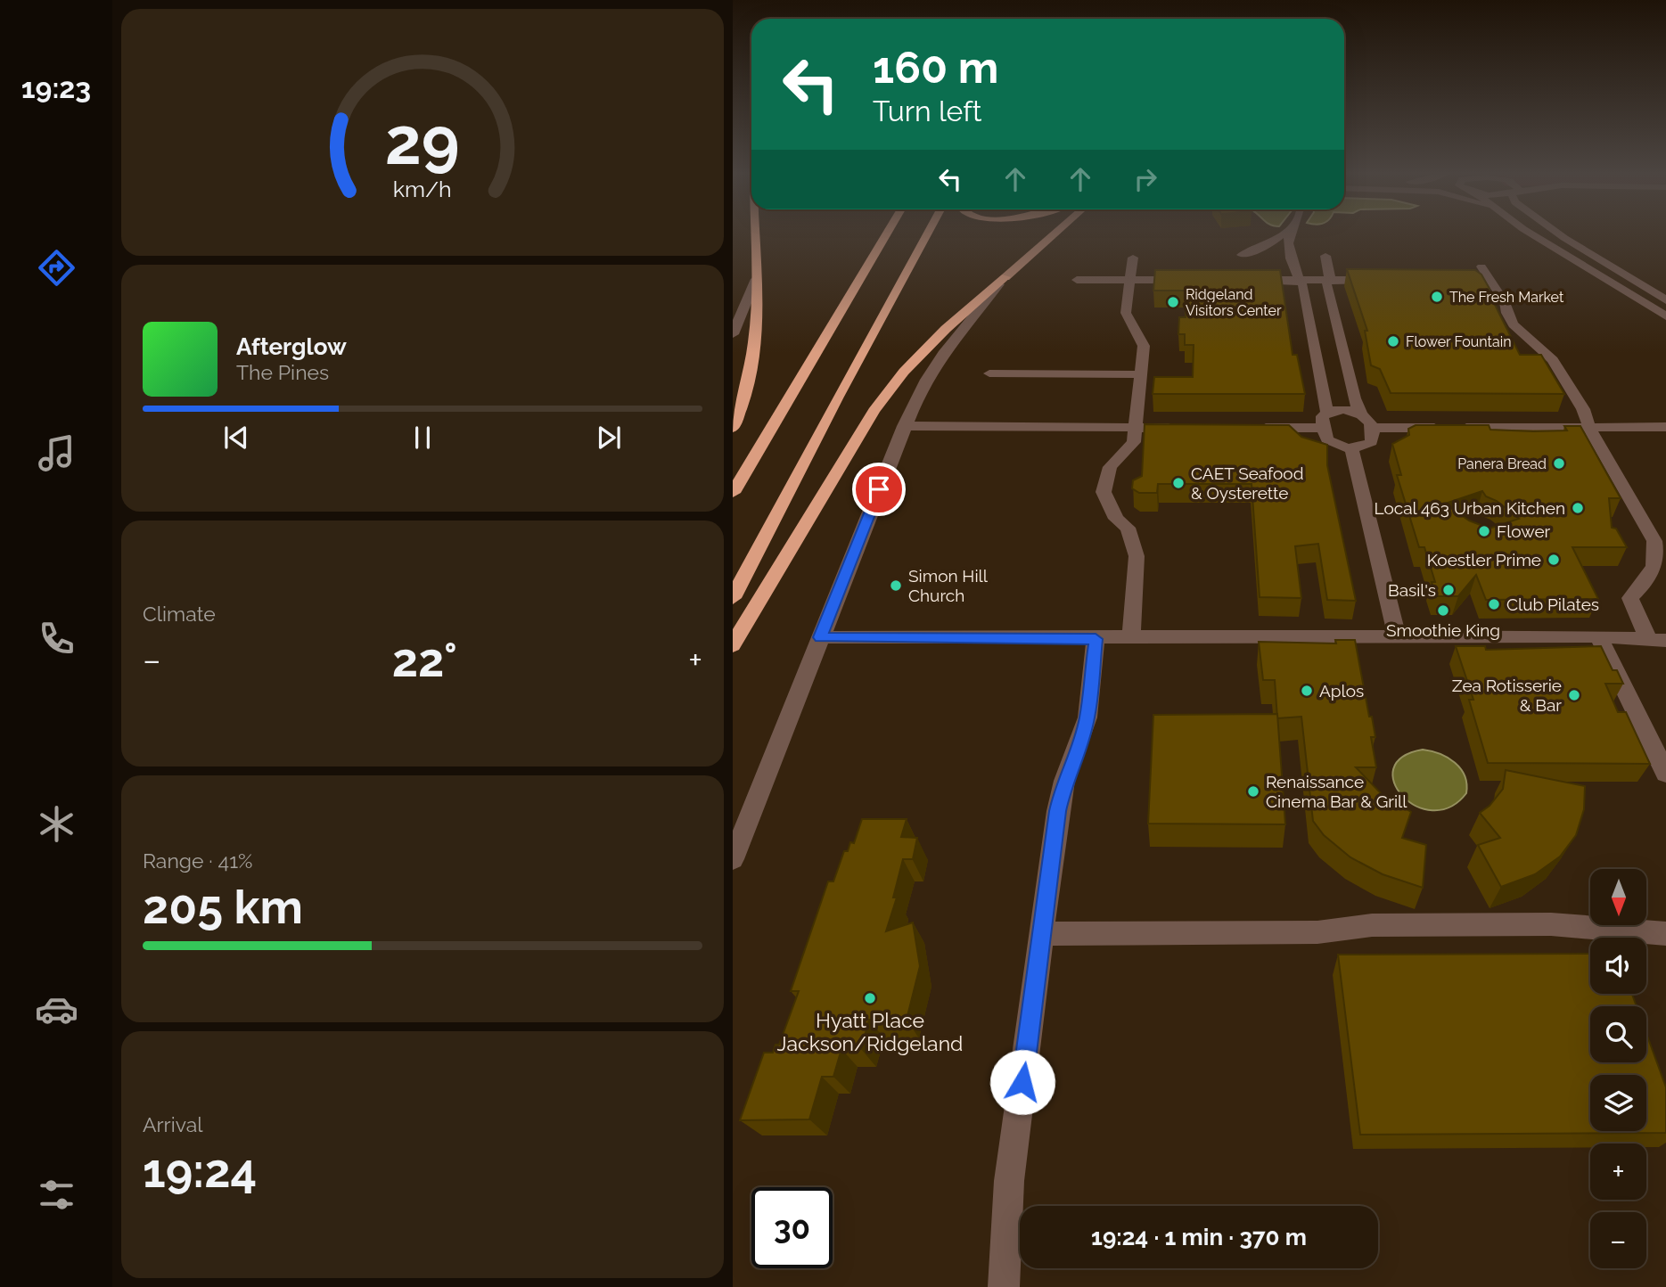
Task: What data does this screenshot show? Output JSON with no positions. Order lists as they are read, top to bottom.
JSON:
{
  "places": [
    "The Fresh Market",
    "Ridgeland Visitors Center",
    "Flower Fountain",
    "Panera Bread",
    "CAET Seafood & Oysterette",
    "Local 463 Urban Kitchen",
    "Flower",
    "Koestler Prime",
    "Simon Hill Church",
    "Basil's",
    "Club Pilates",
    "Smoothie King",
    "Aplos",
    "Zea Rotisserie & Bar",
    "Renaissance Cinema Bar & Grill",
    "Hyatt Place Jackson/Ridgeland"
  ],
  "north": "bottom",
  "page": {
    "tabs": "19:23",
    "turn": ["160 m", "Turn left"],
    "song": ["Afterglow", "The Pines"],
    "tile": [
      "Climate",
      ["Range · 41%", "205 km"],
      ["Arrival", "19:24"]
    ],
    "heat": ["−", "22°", "+"],
    "map_buttons": ["+", "−"],
    "limit": "30",
    "trip": "19:24 · 1 min · 370 m",
    "gauge": ["29", "km/h"]
  }
}
